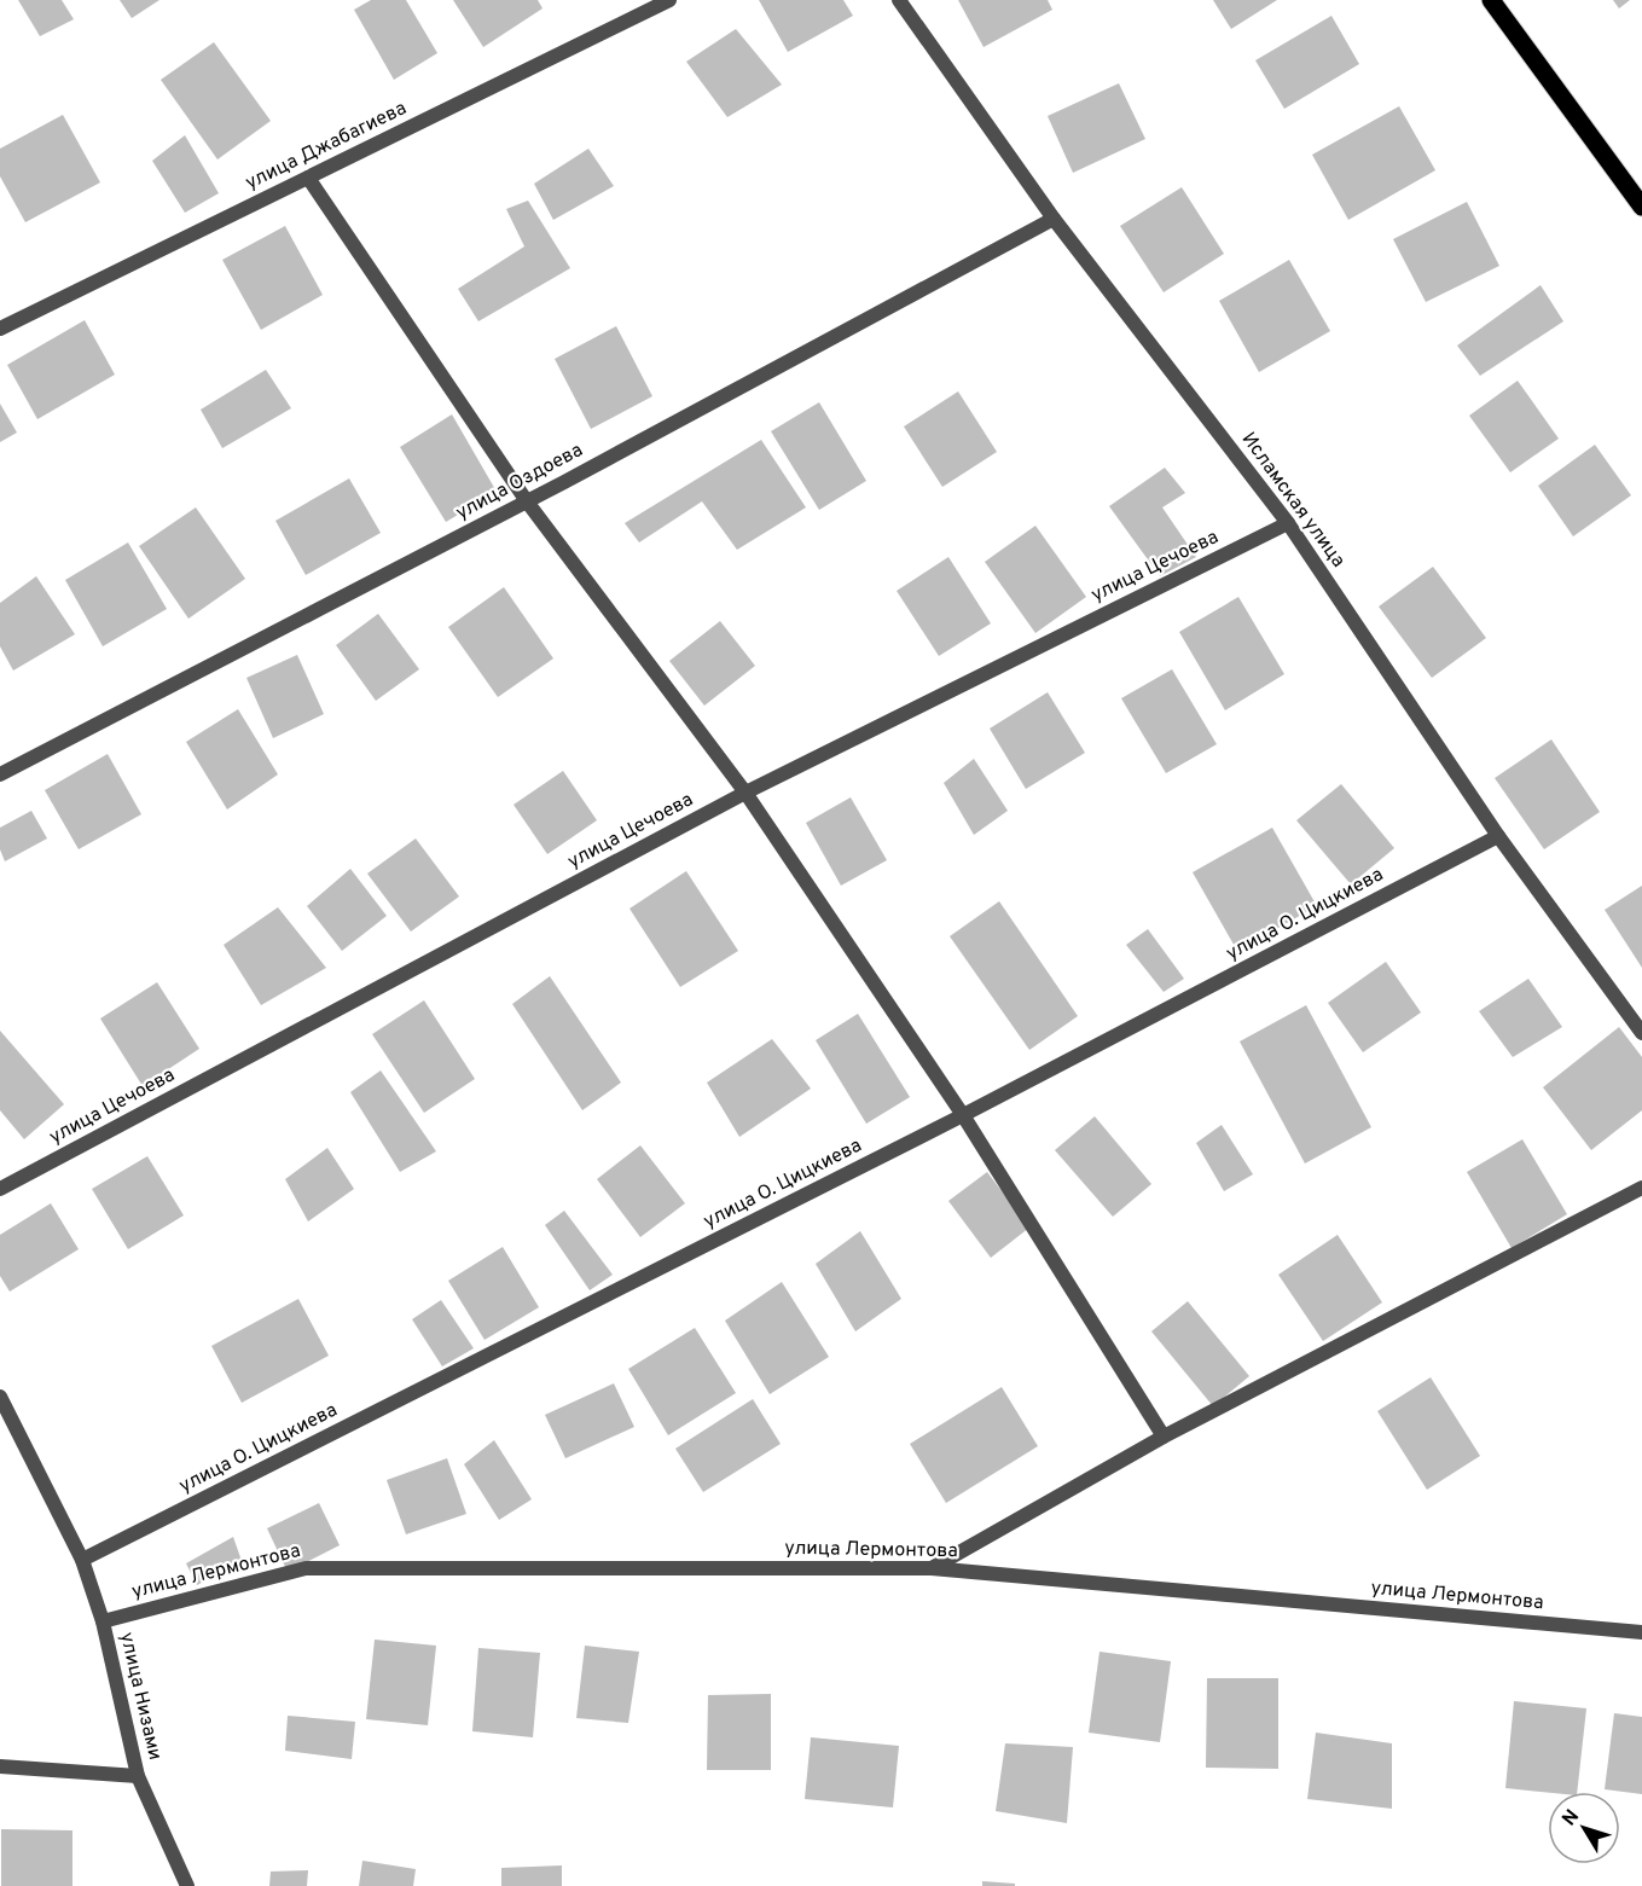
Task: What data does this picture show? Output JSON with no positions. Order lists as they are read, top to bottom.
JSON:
{
  "streets": {
    "street": [
      "улица Джабагиева",
      "улица Оздоева",
      "Исламская улица",
      "улица Цечоева",
      "улица О. Цицкиева",
      "улица Лермонтова",
      "улица Низами"
    ]
  },
  "crossings": [
    ["улица Оздоева", "Исламская улица"],
    ["Исламская улица", "улица Цечоева"],
    ["Исламская улица", "улица О. Цицкиева"],
    ["улица О. Цицкиева", "улица Низами"],
    ["улица Лермонтова", "улица Низами"]
  ],
  "north": "top left"
}
